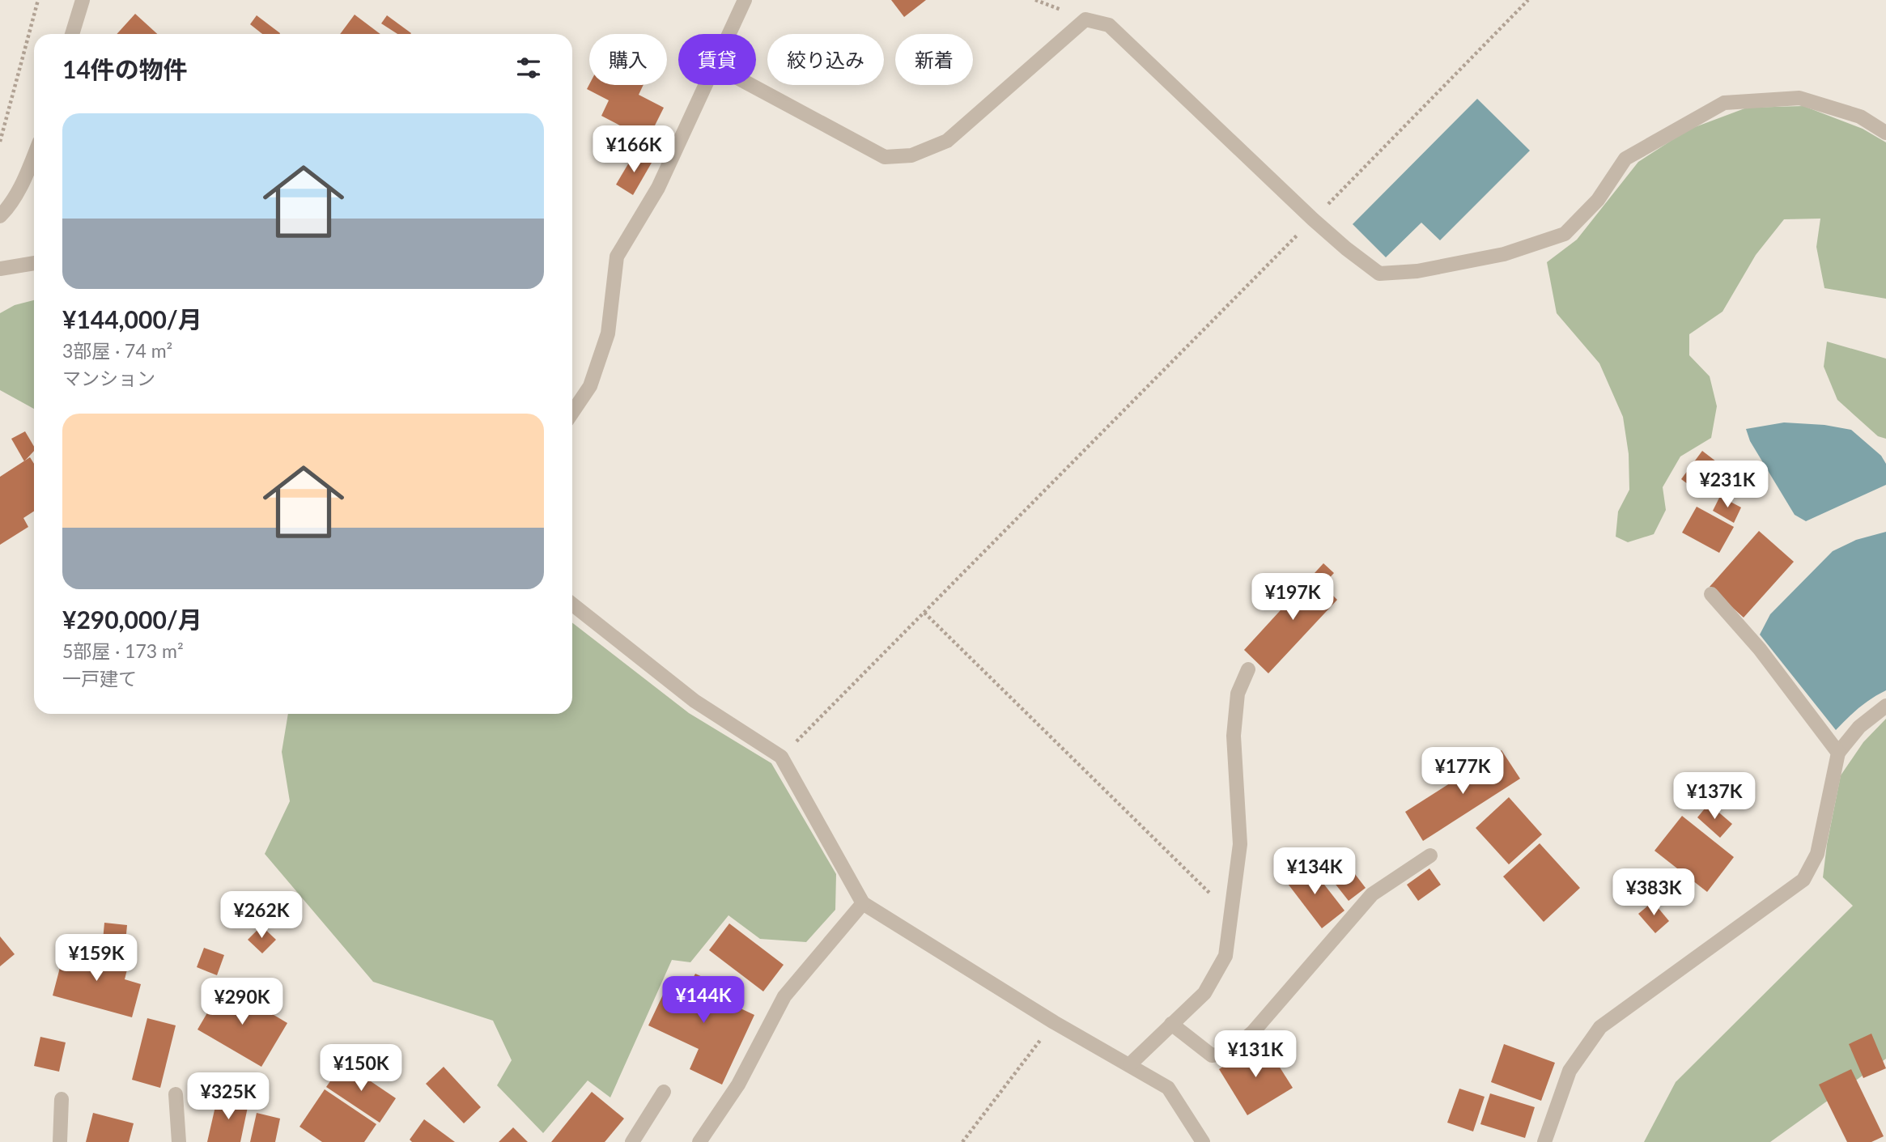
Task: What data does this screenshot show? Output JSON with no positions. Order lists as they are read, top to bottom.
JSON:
{
  "page": {
    "chip": [
      "購入",
      "賃貸",
      "絞り込み",
      "新着"
    ],
    "heading": "14件の物件",
    "list": [
      {
        "name": "¥144,000/月",
        "note": "3部屋 · 74 m² · マンション"
      },
      {
        "name": "¥290,000/月",
        "note": "5部屋 · 173 m² · 一戸建て"
      }
    ],
    "price": [
      "¥166K",
      "¥231K",
      "¥197K",
      "¥177K",
      "¥137K",
      "¥134K",
      "¥383K",
      "¥262K",
      "¥159K",
      "¥144K",
      "¥290K",
      "¥131K",
      "¥150K",
      "¥325K"
    ]
  }
}
